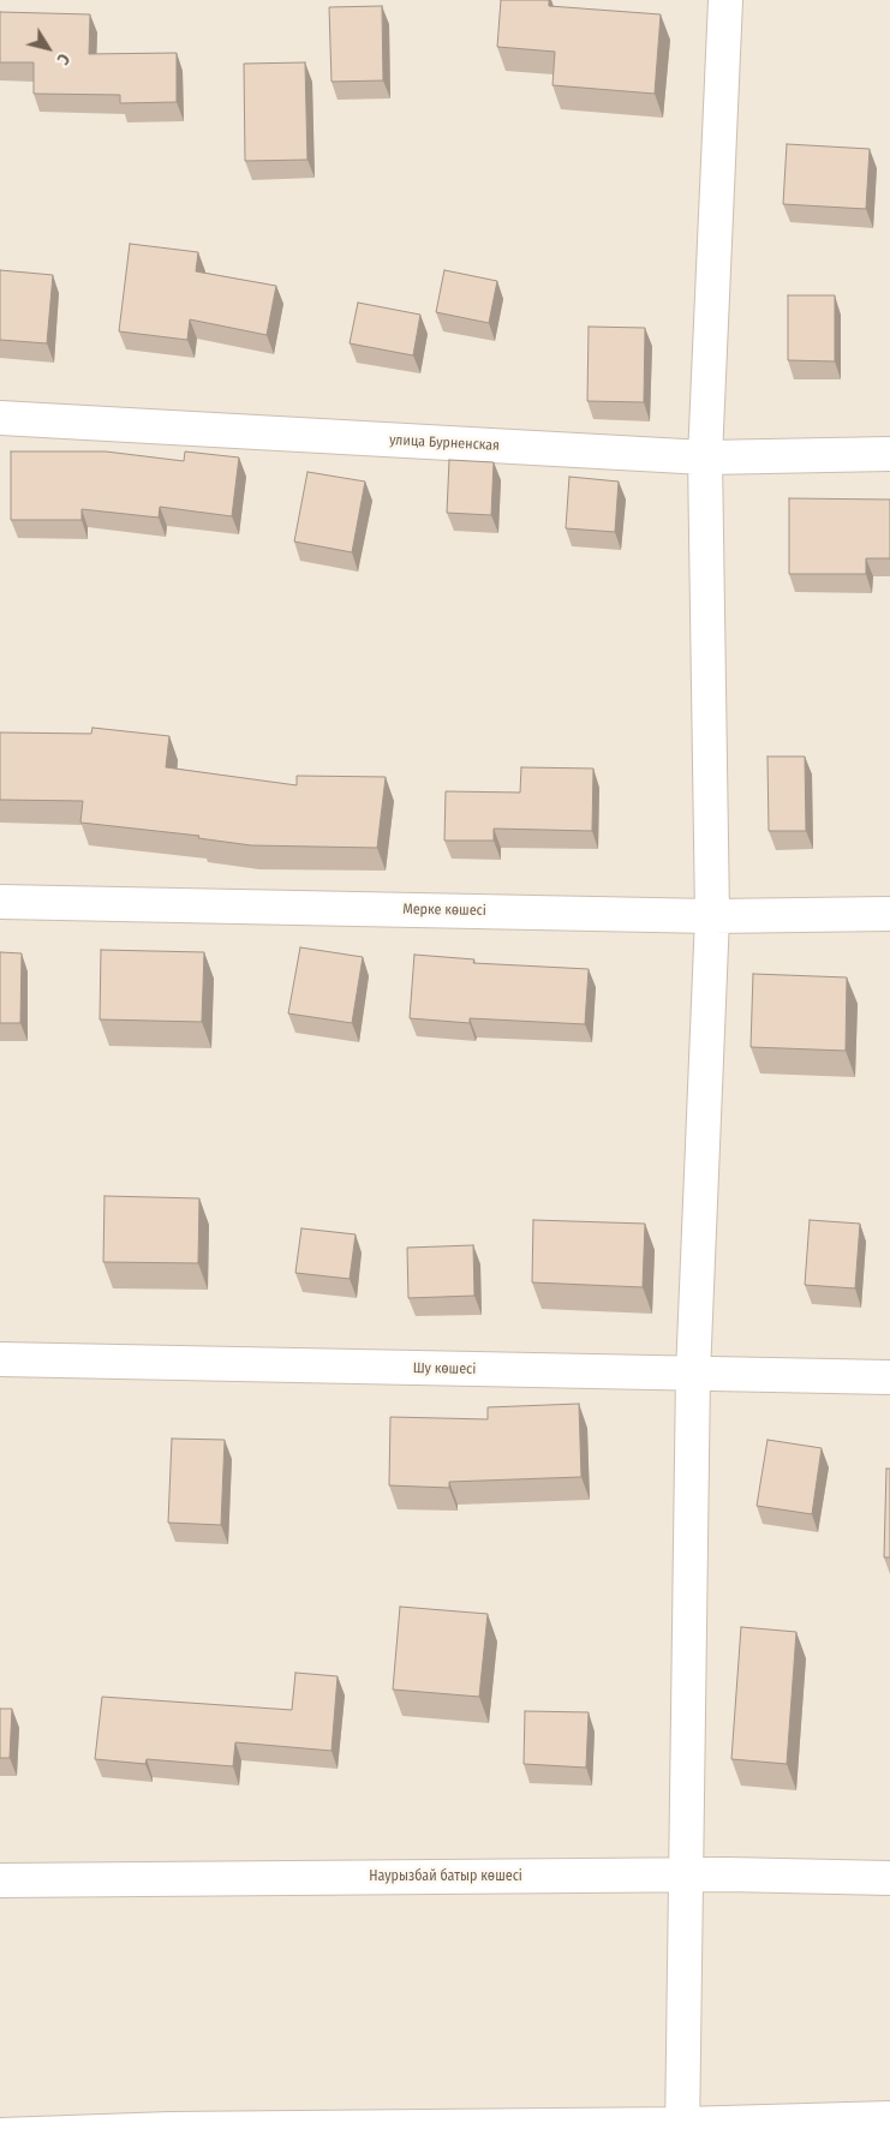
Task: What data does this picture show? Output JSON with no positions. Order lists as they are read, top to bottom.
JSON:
{
  "streets": {
    "street": [
      "улица Бурненская",
      "Мерке көшесі",
      "Шу көшесі",
      "Наурызбай батыр көшесі"
    ]
  },
  "north": "bottom right"
}
